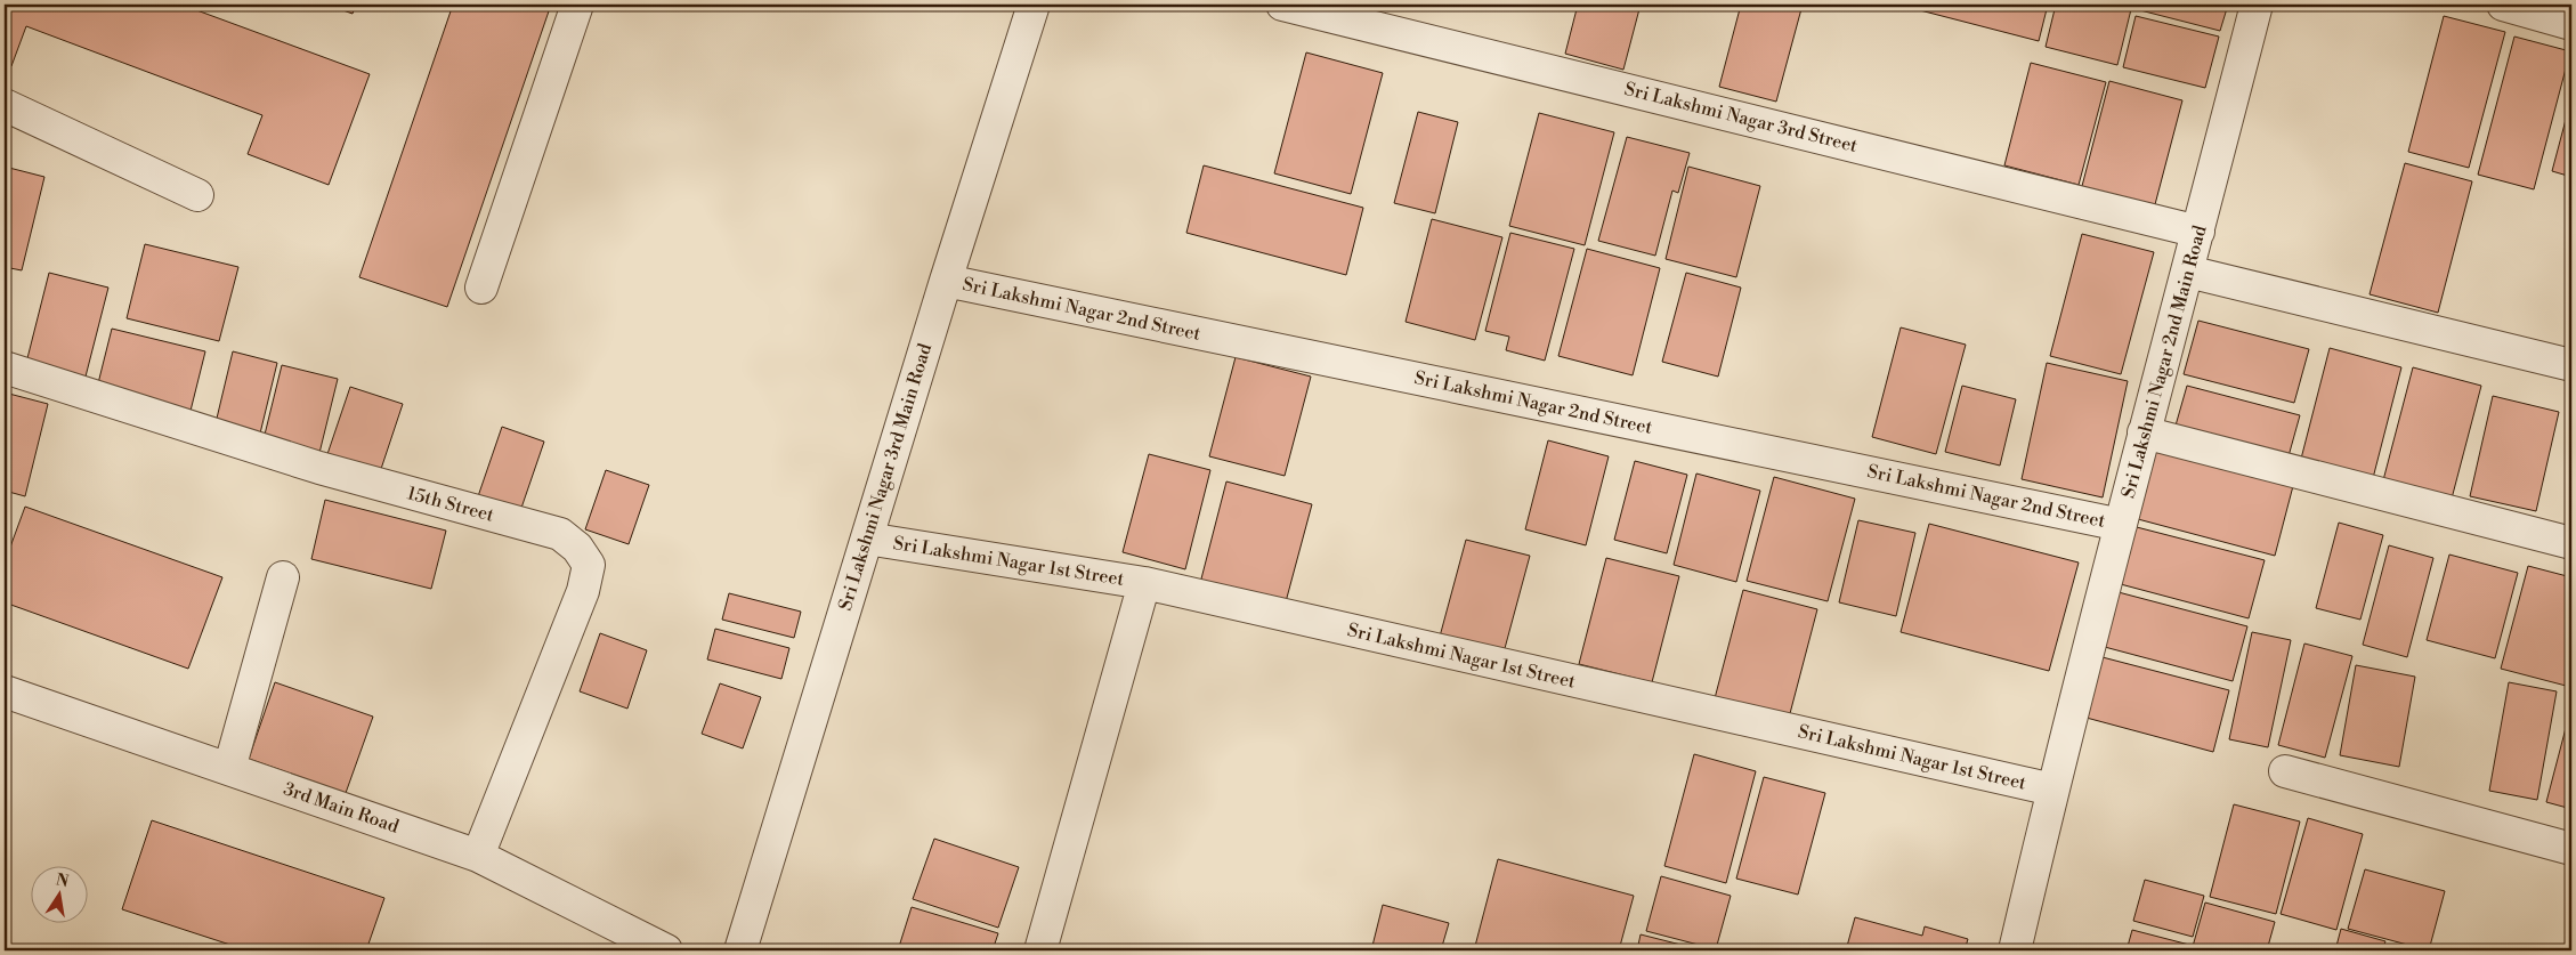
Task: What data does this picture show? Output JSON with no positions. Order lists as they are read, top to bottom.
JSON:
{
  "streets": {
    "street": [
      "Sri Lakshmi Nagar 3rd Street",
      "Sri Lakshmi Nagar 2nd Street",
      "Sri Lakshmi Nagar 2nd Main Road",
      "Sri Lakshmi Nagar 3rd Main Road",
      "15th Street",
      "Sri Lakshmi Nagar 1st Street",
      "3rd Main Road"
    ]
  },
  "crossings": [
    ["Sri Lakshmi Nagar 3rd Street", "Sri Lakshmi Nagar 2nd Main Road"],
    ["Sri Lakshmi Nagar 2nd Street", "Sri Lakshmi Nagar 2nd Main Road"],
    ["Sri Lakshmi Nagar 2nd Street", "Sri Lakshmi Nagar 3rd Main Road"],
    ["Sri Lakshmi Nagar 2nd Main Road", "Sri Lakshmi Nagar 1st Street"],
    ["Sri Lakshmi Nagar 3rd Main Road", "Sri Lakshmi Nagar 1st Street"],
    ["15th Street", "3rd Main Road"]
  ],
  "north": "top"
}
